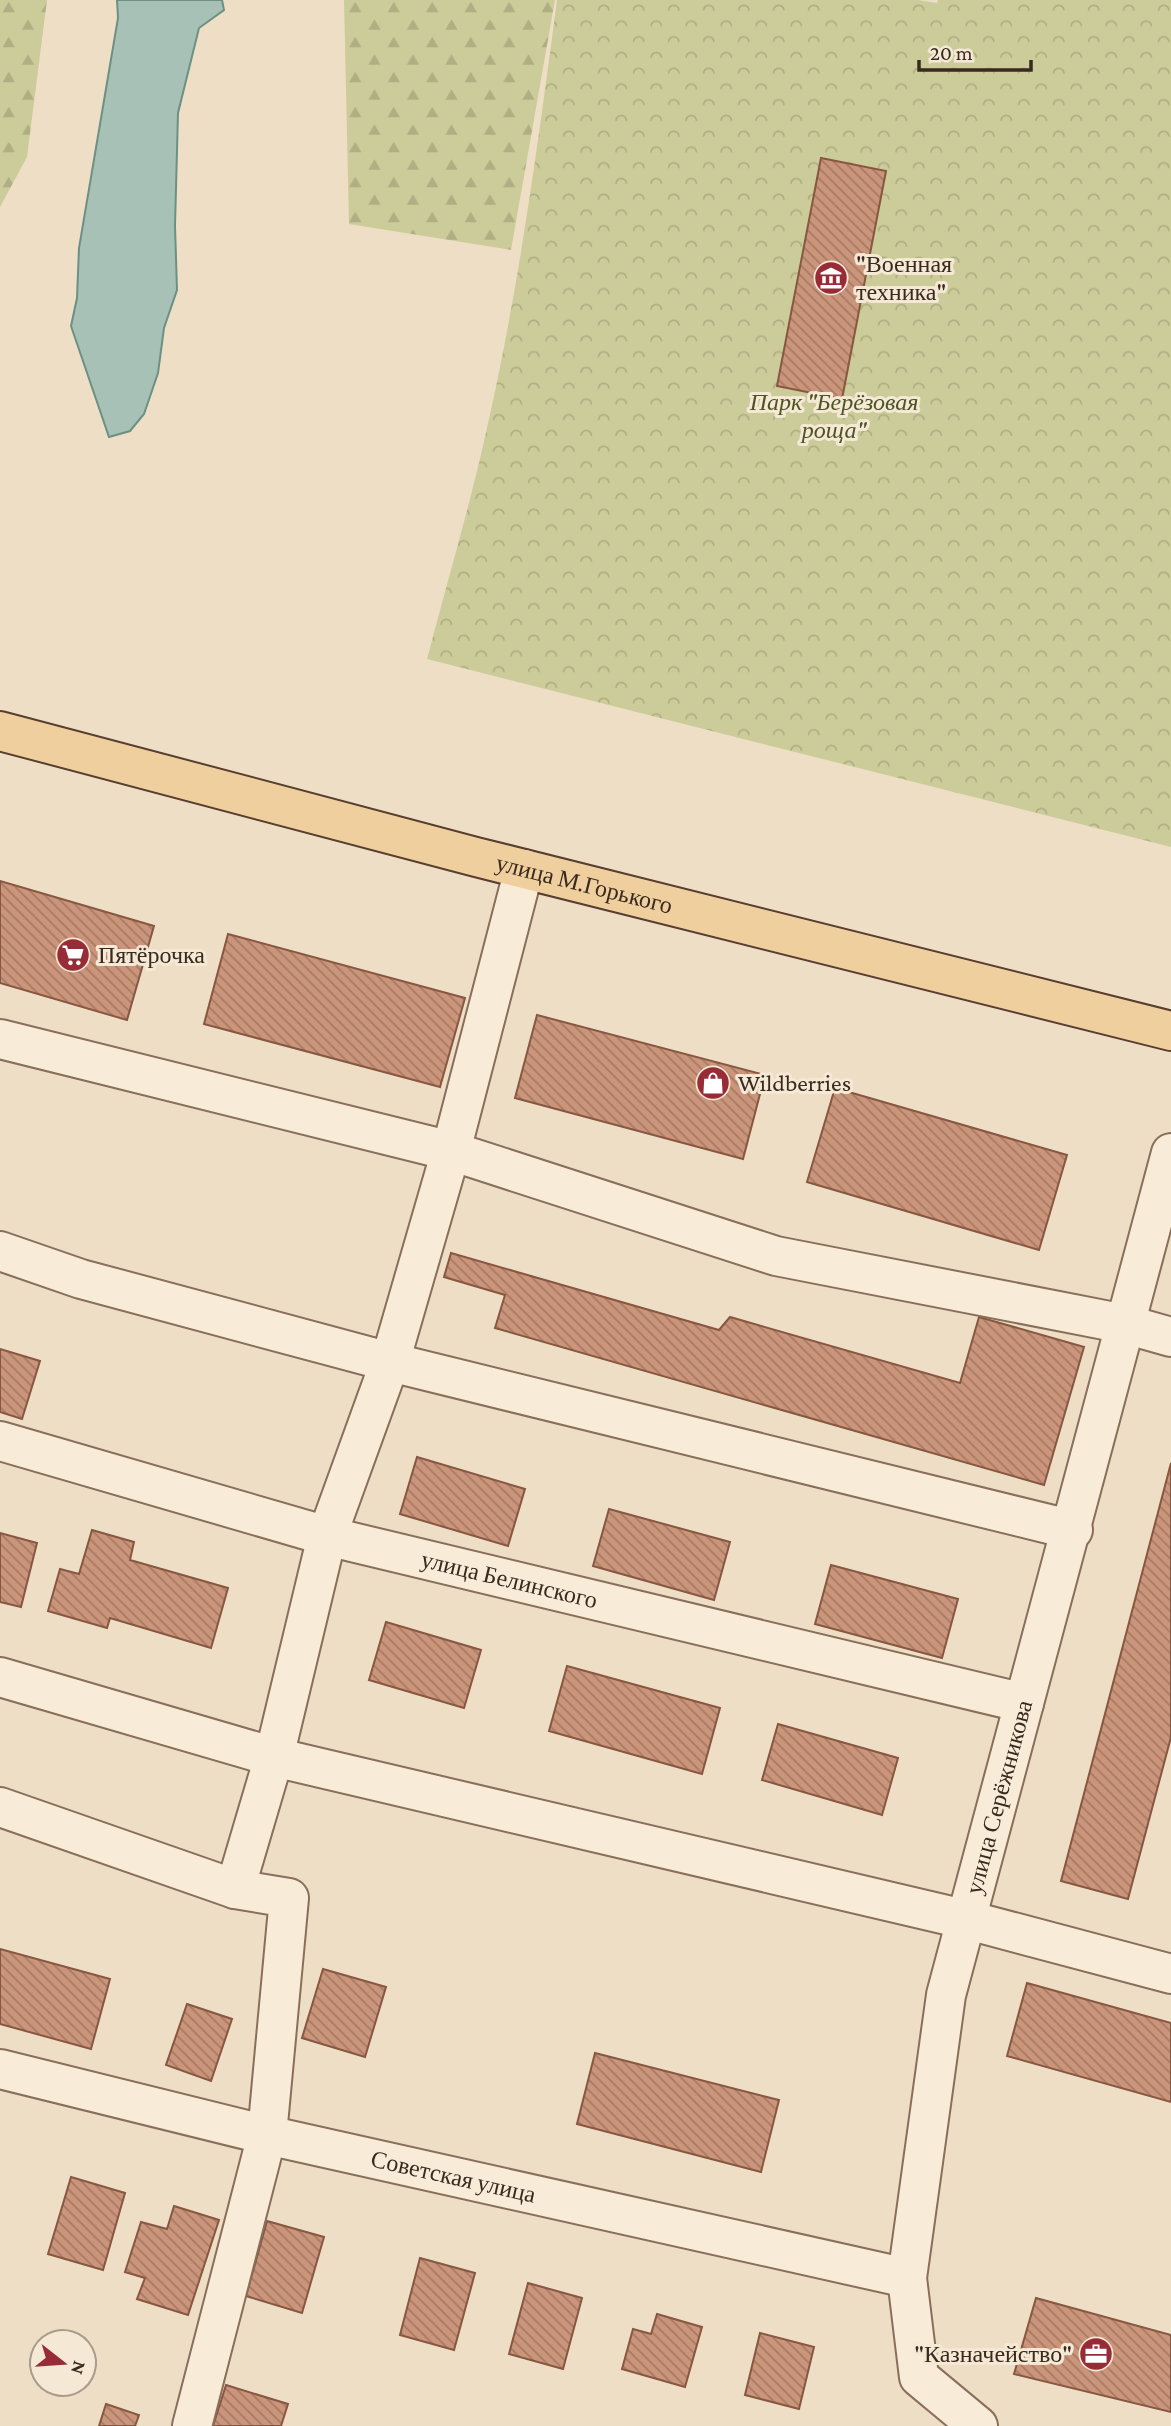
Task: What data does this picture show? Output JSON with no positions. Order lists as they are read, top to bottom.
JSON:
{
  "streets": {
    "main road": ["улица М.Горького"],
    "street": ["улица Белинского", "улица Серёжникова", "Советская улица"]
  },
  "crossings": [
    ["улица Белинского", "улица Серёжникова"],
    ["улица Серёжникова", "Советская улица"]
  ],
  "parks": ["Парк \"Берёзовая роща\""],
  "places": {
    "museum": ["\"Военная техника\""],
    "supermarket": ["Пятёрочка"],
    "shop": ["Wildberries"],
    "office": ["\"Казначейство\""]
  },
  "scale_bar": "20 m",
  "north": "right"
}
